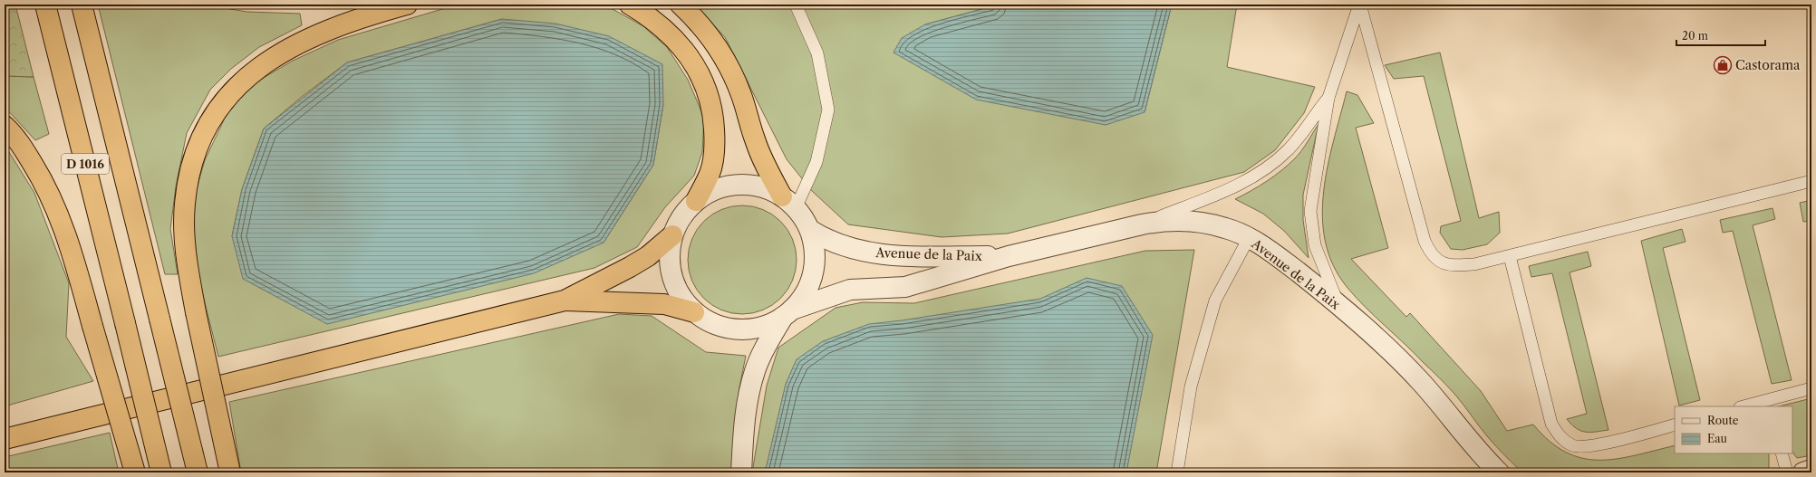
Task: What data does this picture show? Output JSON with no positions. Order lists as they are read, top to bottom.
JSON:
{
  "streets": {
    "highway": ["D 1016"],
    "street": ["Avenue de la Paix"]
  },
  "places": {
    "shop": ["Castorama"]
  },
  "legend": ["Route", "Eau"],
  "scale_bar": "20 m"
}
